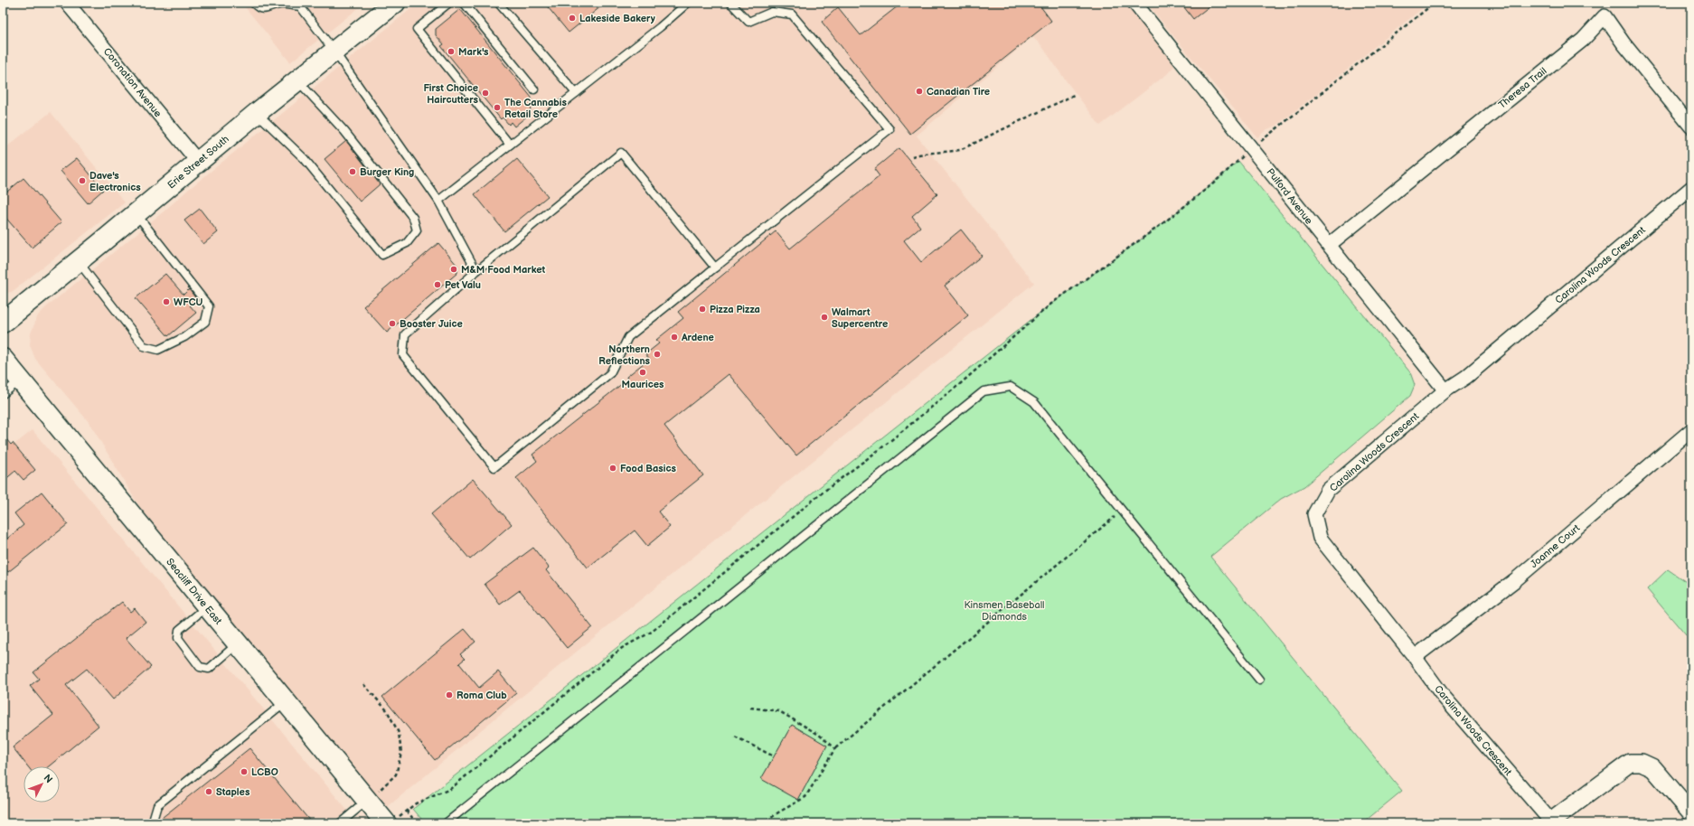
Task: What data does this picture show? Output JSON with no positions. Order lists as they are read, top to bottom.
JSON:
{
  "streets": {
    "main road": ["Erie Street South", "Seacliff Drive East"],
    "street": [
      "Coronation Avenue",
      "Theresa Trail",
      "Pulford Avenue",
      "Carolina Woods Crescent",
      "Joanne Court"
    ]
  },
  "crossings": [
    ["Coronation Avenue", "Erie Street South"],
    ["Theresa Trail", "Pulford Avenue"],
    ["Pulford Avenue", "Carolina Woods Crescent"],
    ["Carolina Woods Crescent", "Joanne Court"]
  ],
  "parks": ["Kinsmen Baseball Diamonds"],
  "places": [
    "Lakeside Bakery",
    "Mark's",
    "Canadian Tire",
    "First Choice Haircutters",
    "The Cannabis Retail Store",
    "Burger King",
    "Dave's Electronics",
    "M&M Food Market",
    "Pet Valu",
    "WFCU",
    "Pizza Pizza",
    "Walmart Supercentre",
    "Booster Juice",
    "Ardene",
    "Northern Reflections",
    "Maurices",
    "Food Basics",
    "Roma Club",
    "LCBO",
    "Staples"
  ],
  "north": "top right"
}
